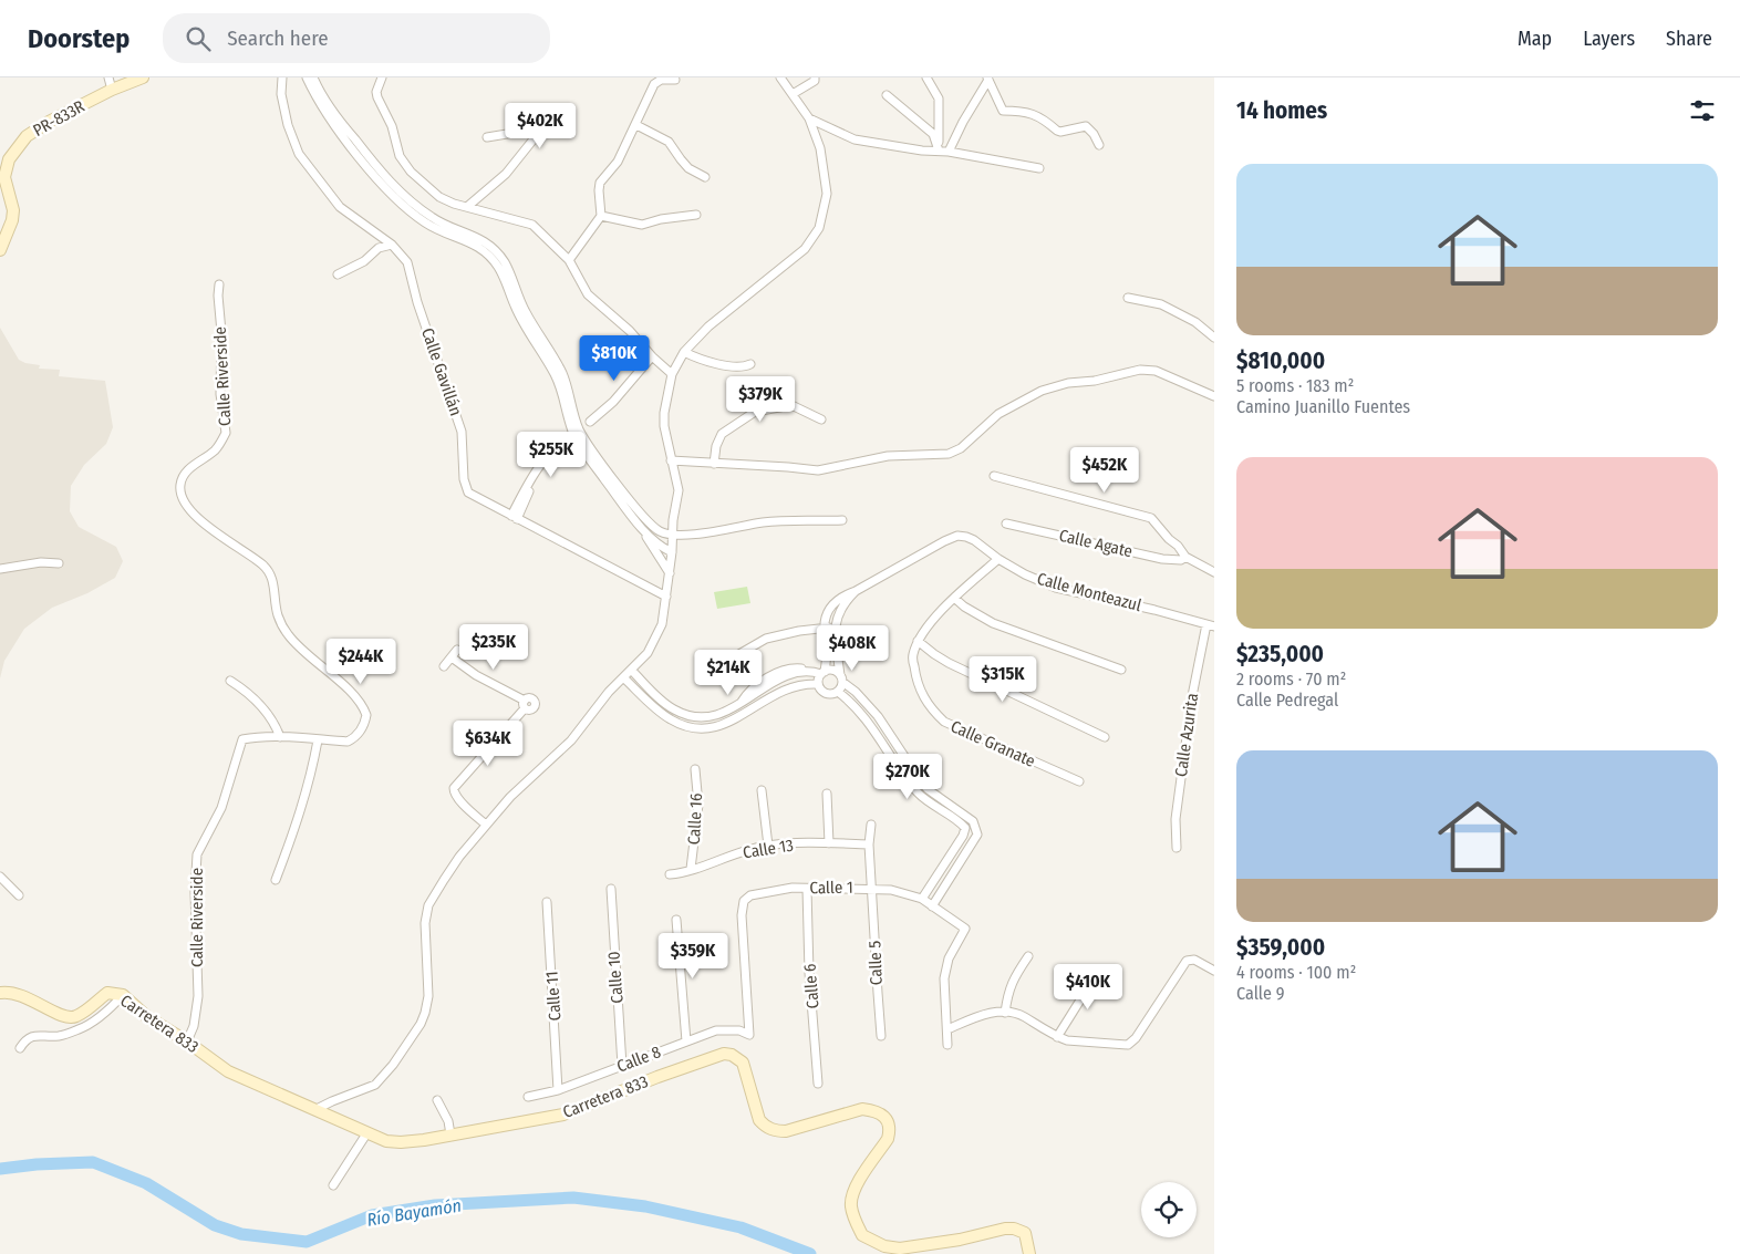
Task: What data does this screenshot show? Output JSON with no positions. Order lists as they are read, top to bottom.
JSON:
{
  "streets": {
    "street": [
      "PR-833R",
      "Calle Gavillán",
      "Calle Riverside",
      "Calle Agate",
      "Calle Monteazul",
      "Calle Azurita",
      "Calle Granate",
      "Calle 16",
      "Calle 13",
      "Calle 1",
      "Calle 5",
      "Calle 10",
      "Calle 6",
      "Calle 11",
      "Carretera 833",
      "Calle 8"
    ]
  },
  "crossings": [
    ["Calle Riverside", "Carretera 833"],
    ["Calle Monteazul", "Calle Azurita"],
    ["Calle 16", "Calle 13"],
    ["Calle 13", "Calle 5"],
    ["Calle 1", "Calle 5"],
    ["Calle 1", "Calle 6"],
    ["Calle 1", "Calle 8"],
    ["Calle 10", "Calle 8"],
    ["Calle 11", "Calle 8"]
  ],
  "water": ["Río Bayamón"],
  "page": {
    "header": "Doorstep",
    "search": "Search here",
    "nav": ["Map", "Layers", "Share"],
    "heading": "14 homes",
    "price": [
      "$402K",
      "$810K",
      "$379K",
      "$255K",
      "$452K",
      "$235K",
      "$408K",
      "$244K",
      "$214K",
      "$315K",
      "$634K",
      "$270K",
      "$359K",
      "$410K"
    ],
    "list": [
      {
        "name": "$810,000",
        "note": "5 rooms · 183 m² · Camino Juanillo Fuentes"
      },
      {
        "name": "$235,000",
        "note": "2 rooms · 70 m² · Calle Pedregal"
      },
      {
        "name": "$359,000",
        "note": "4 rooms · 100 m² · Calle 9"
      }
    ]
  }
}
